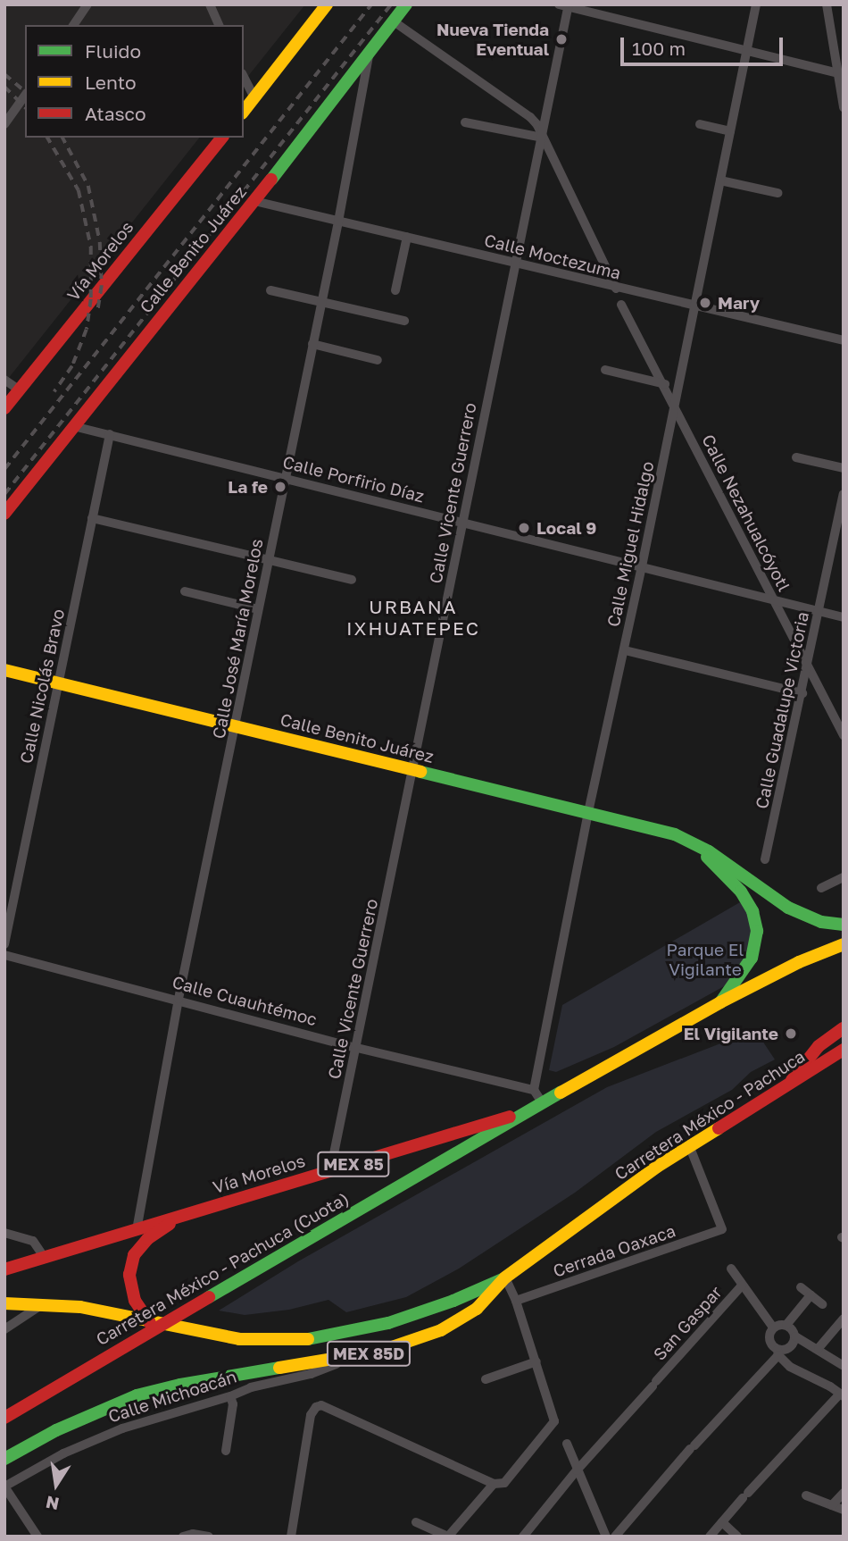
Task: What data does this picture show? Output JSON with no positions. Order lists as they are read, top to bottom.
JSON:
{
  "streets": {
    "main road": [
      "Calle Benito Juárez",
      "Vía Morelos",
      "Carretera México - Pachuca",
      "MEX 85",
      "Carretera México - Pachuca (Cuota)",
      "MEX 85D"
    ],
    "street": [
      "Calle Moctezuma",
      "Calle Porfirio Díaz",
      "Calle Vicente Guerrero",
      "Calle Nezahualcóyotl",
      "Calle Miguel Hidalgo",
      "Calle José María Morelos",
      "Calle Nicolás Bravo",
      "Calle Guadalupe Victoria",
      "Calle Cuauhtémoc",
      "Cerrada Oaxaca",
      "San Gaspar",
      "Calle Michoacán"
    ]
  },
  "crossings": [
    ["Calle Benito Juárez", "Calle Moctezuma"],
    ["Calle Benito Juárez", "Calle Porfirio Díaz"],
    ["Calle Benito Juárez", "Calle Vicente Guerrero"],
    ["Calle Benito Juárez", "Calle Miguel Hidalgo"],
    ["Calle Benito Juárez", "Calle José María Morelos"],
    ["Calle Benito Juárez", "Calle Nicolás Bravo"],
    ["Calle Benito Juárez", "MEX 85"],
    ["Calle Moctezuma", "Calle Vicente Guerrero"],
    ["Calle Moctezuma", "Calle Miguel Hidalgo"],
    ["Calle Moctezuma", "Calle José María Morelos"],
    ["Vía Morelos", "Calle Vicente Guerrero"],
    ["Vía Morelos", "Calle José María Morelos"],
    ["Vía Morelos", "MEX 85"],
    ["Vía Morelos", "Carretera México - Pachuca (Cuota)"],
    ["Calle Porfirio Díaz", "Calle Vicente Guerrero"],
    ["Calle Porfirio Díaz", "Calle Nezahualcóyotl"],
    ["Calle Porfirio Díaz", "Calle Miguel Hidalgo"],
    ["Calle Porfirio Díaz", "Calle José María Morelos"],
    ["Calle Porfirio Díaz", "Calle Nicolás Bravo"],
    ["Calle Porfirio Díaz", "Calle Guadalupe Victoria"],
    ["Calle Vicente Guerrero", "Calle Cuauhtémoc"],
    ["Calle Nezahualcóyotl", "Calle Miguel Hidalgo"],
    ["Calle Nezahualcóyotl", "Calle Guadalupe Victoria"],
    ["Calle Miguel Hidalgo", "Calle Cuauhtémoc"],
    ["Calle José María Morelos", "Calle Cuauhtémoc"],
    ["Carretera México - Pachuca", "Cerrada Oaxaca"],
    ["Carretera México - Pachuca", "MEX 85D"],
    ["MEX 85", "Carretera México - Pachuca (Cuota)"],
    ["MEX 85D", "Calle Michoacán"]
  ],
  "districts": ["URBANA IXHUATEPEC"],
  "parks": ["Parque El Vigilante"],
  "places": [
    "Nueva Tienda Eventual",
    "Mary",
    "La fe",
    "Local 9",
    "El Vigilante"
  ],
  "legend": ["Fluido", "Lento", "Atasco"],
  "scale_bar": "100 m",
  "north": "bottom"
}
